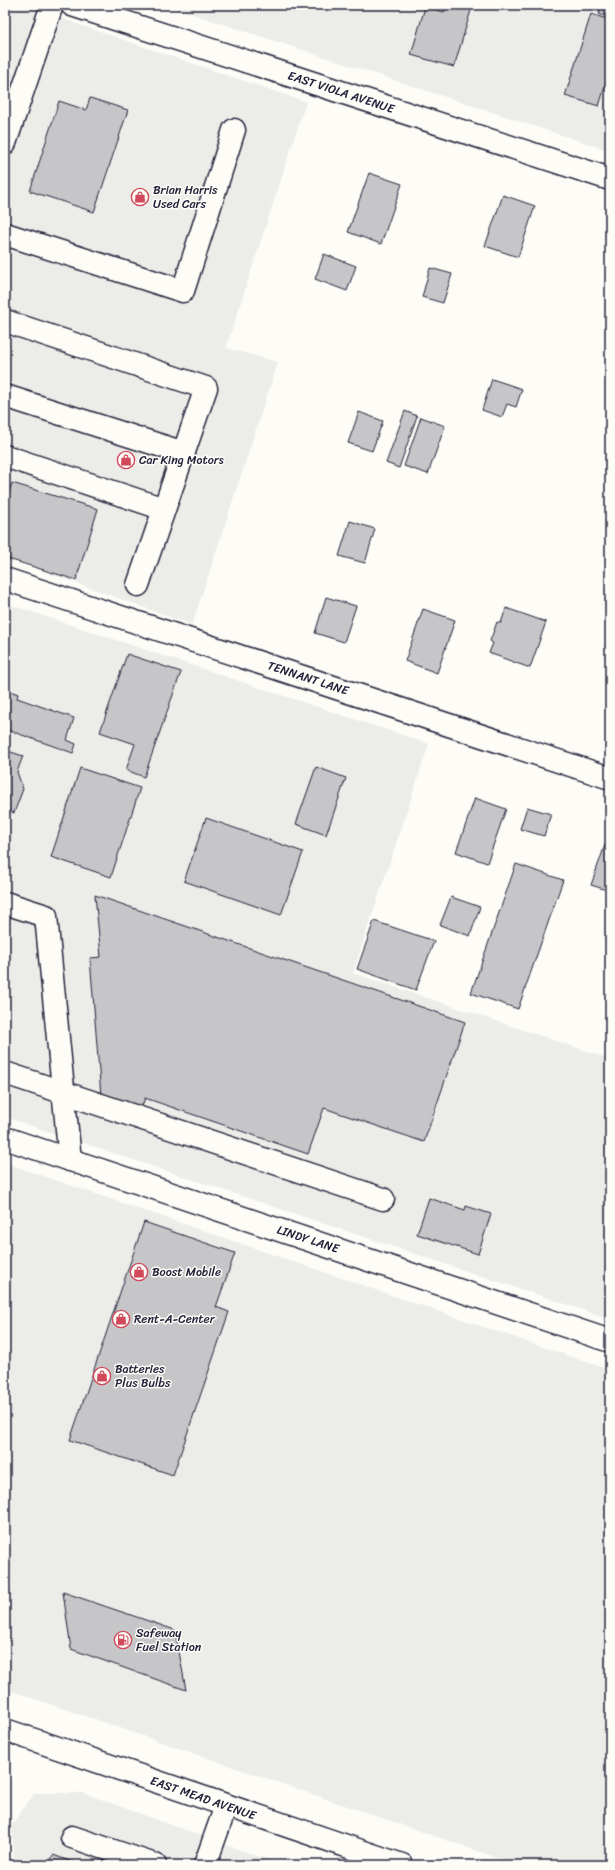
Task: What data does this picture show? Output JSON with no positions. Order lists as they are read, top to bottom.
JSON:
{
  "streets": {
    "street": [
      "EAST VIOLA AVENUE",
      "TENNANT LANE",
      "LINDY LANE",
      "EAST MEAD AVENUE"
    ]
  },
  "places": {
    "shop": [
      "Brian Harris Used Cars",
      "Car King Motors",
      "Boost Mobile",
      "Rent-A-Center",
      "Batteries Plus Bulbs"
    ],
    "fuel station": ["Safeway Fuel Station"]
  }
}
